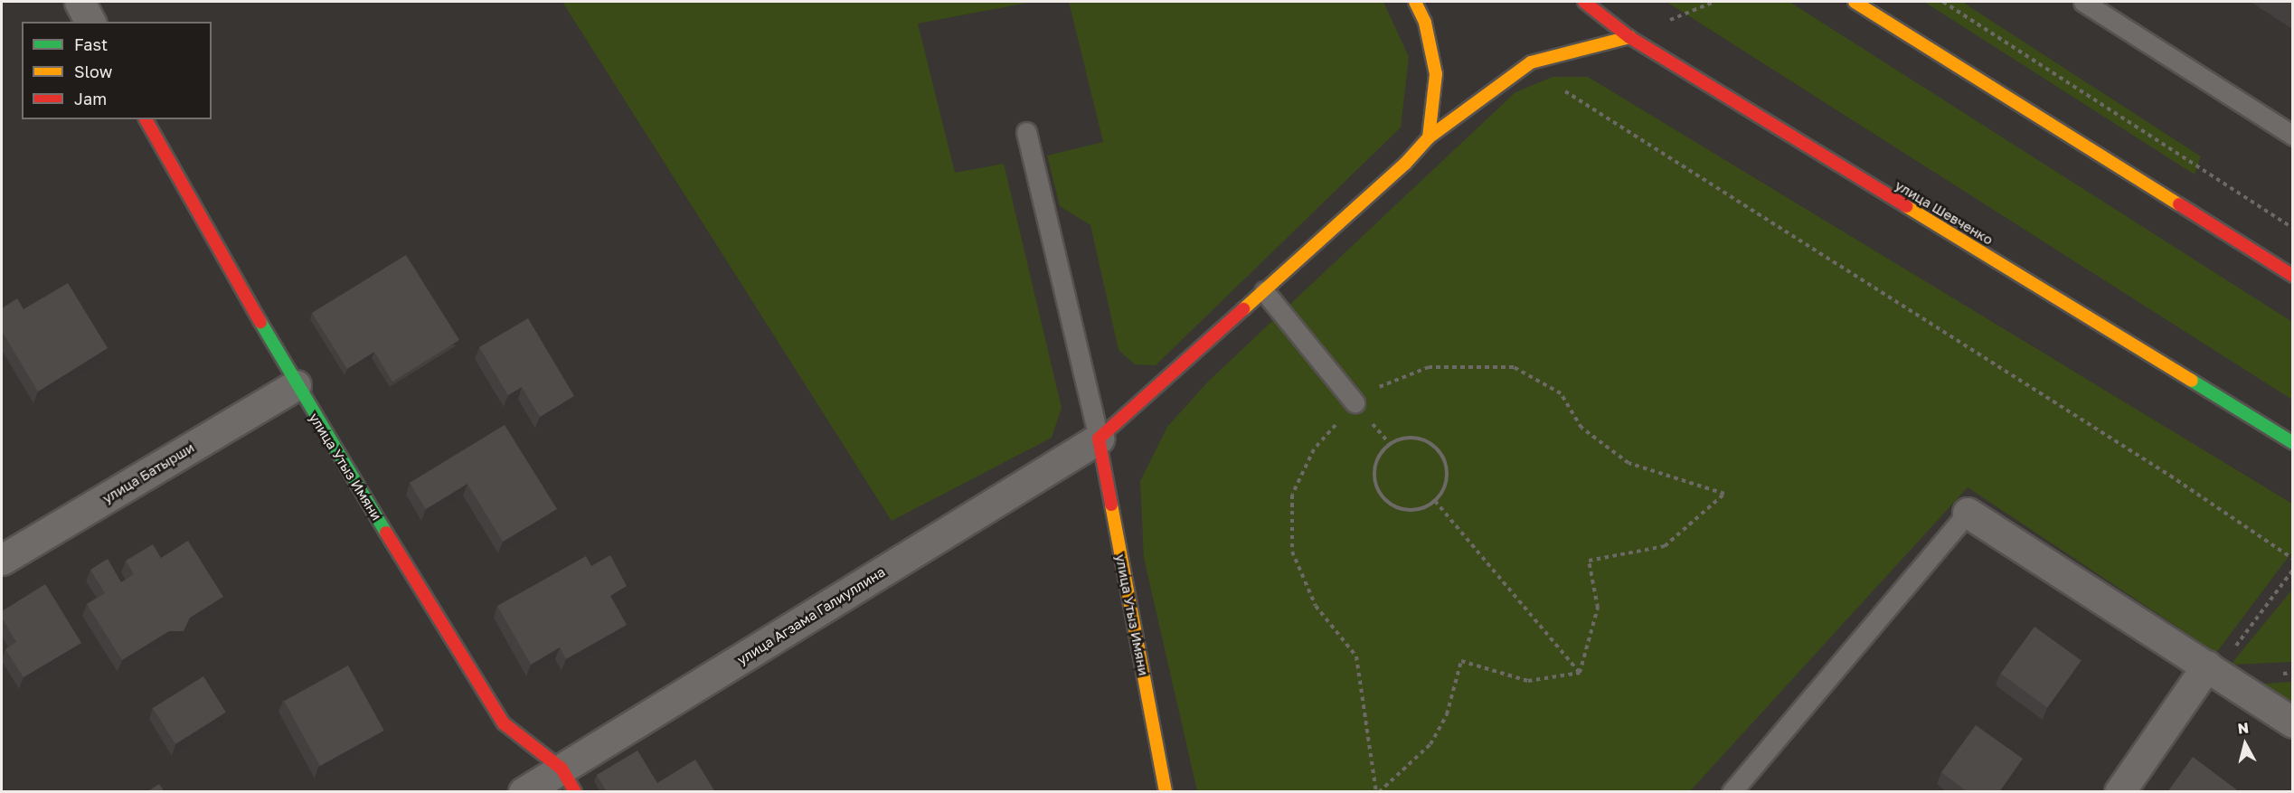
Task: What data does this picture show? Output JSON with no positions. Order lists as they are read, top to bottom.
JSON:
{
  "streets": {
    "street": [
      "улица Шевченко",
      "улица Утыз Имяни",
      "улица Батырши",
      "улица Агзама Галиуллина"
    ]
  },
  "crossings": [
    ["улица Утыз Имяни", "улица Батырши"],
    ["улица Утыз Имяни", "улица Агзама Галиуллина"]
  ],
  "legend": ["Fast", "Slow", "Jam"],
  "north": "top"
}
